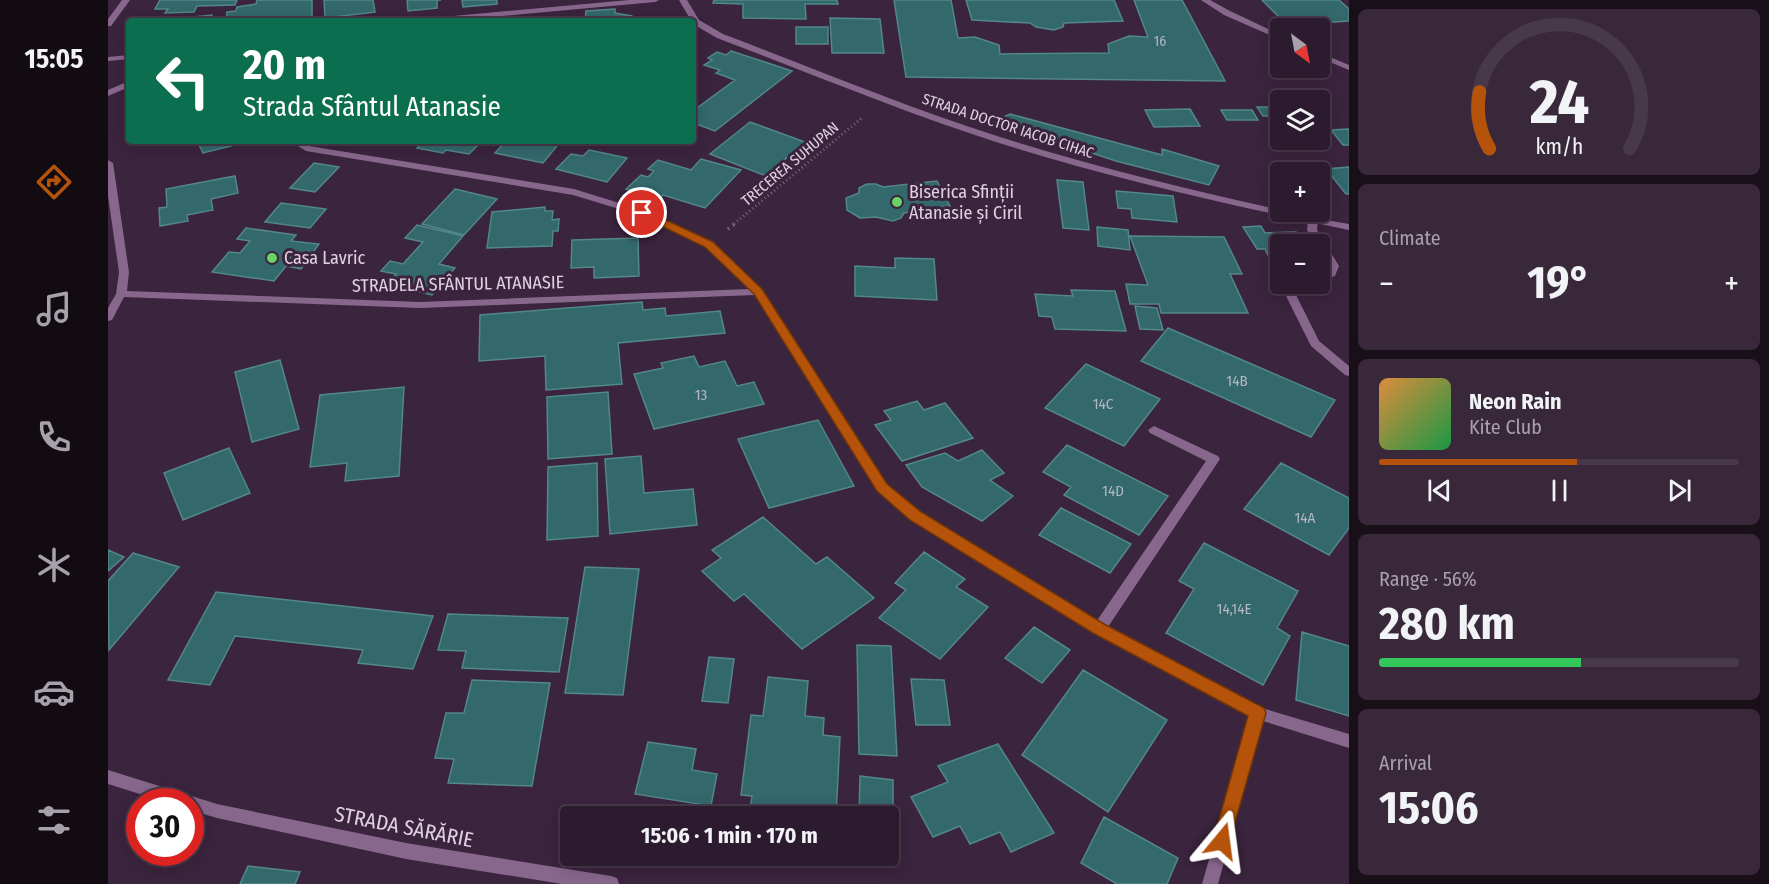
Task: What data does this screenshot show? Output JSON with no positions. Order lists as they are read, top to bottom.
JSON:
{
  "streets": {
    "street": ["STRADA DOCTOR IACOB CIHAC", "STRADELA SFÂNTUL ATANASIE", "STRADA SĂRĂRIE"],
    "path": ["TRECEREA SUHUPAN"]
  },
  "crossings": [
    ["STRADA DOCTOR IACOB CIHAC", "TRECEREA SUHUPAN"]
  ],
  "places": ["Biserica Sfinții Atanasie și Ciril", "Casa Lavric"],
  "house_numbers": [
    "16",
    "14B",
    "13",
    "14C",
    "14D",
    "14A",
    "14,14E"
  ],
  "north": "bottom right",
  "page": {
    "tabs": "15:05",
    "map_buttons": ["+", "−"],
    "turn": ["20 m", "Strada Sfântul Atanasie"],
    "tile": [
      "Climate",
      ["Range · 56%", "280 km"],
      ["Arrival", "15:06"]
    ],
    "heat": ["−", "19°", "+"],
    "song": ["Neon Rain", "Kite Club"],
    "limit": "30",
    "trip": "15:06 · 1 min · 170 m",
    "gauge": ["24", "km/h"]
  }
}
